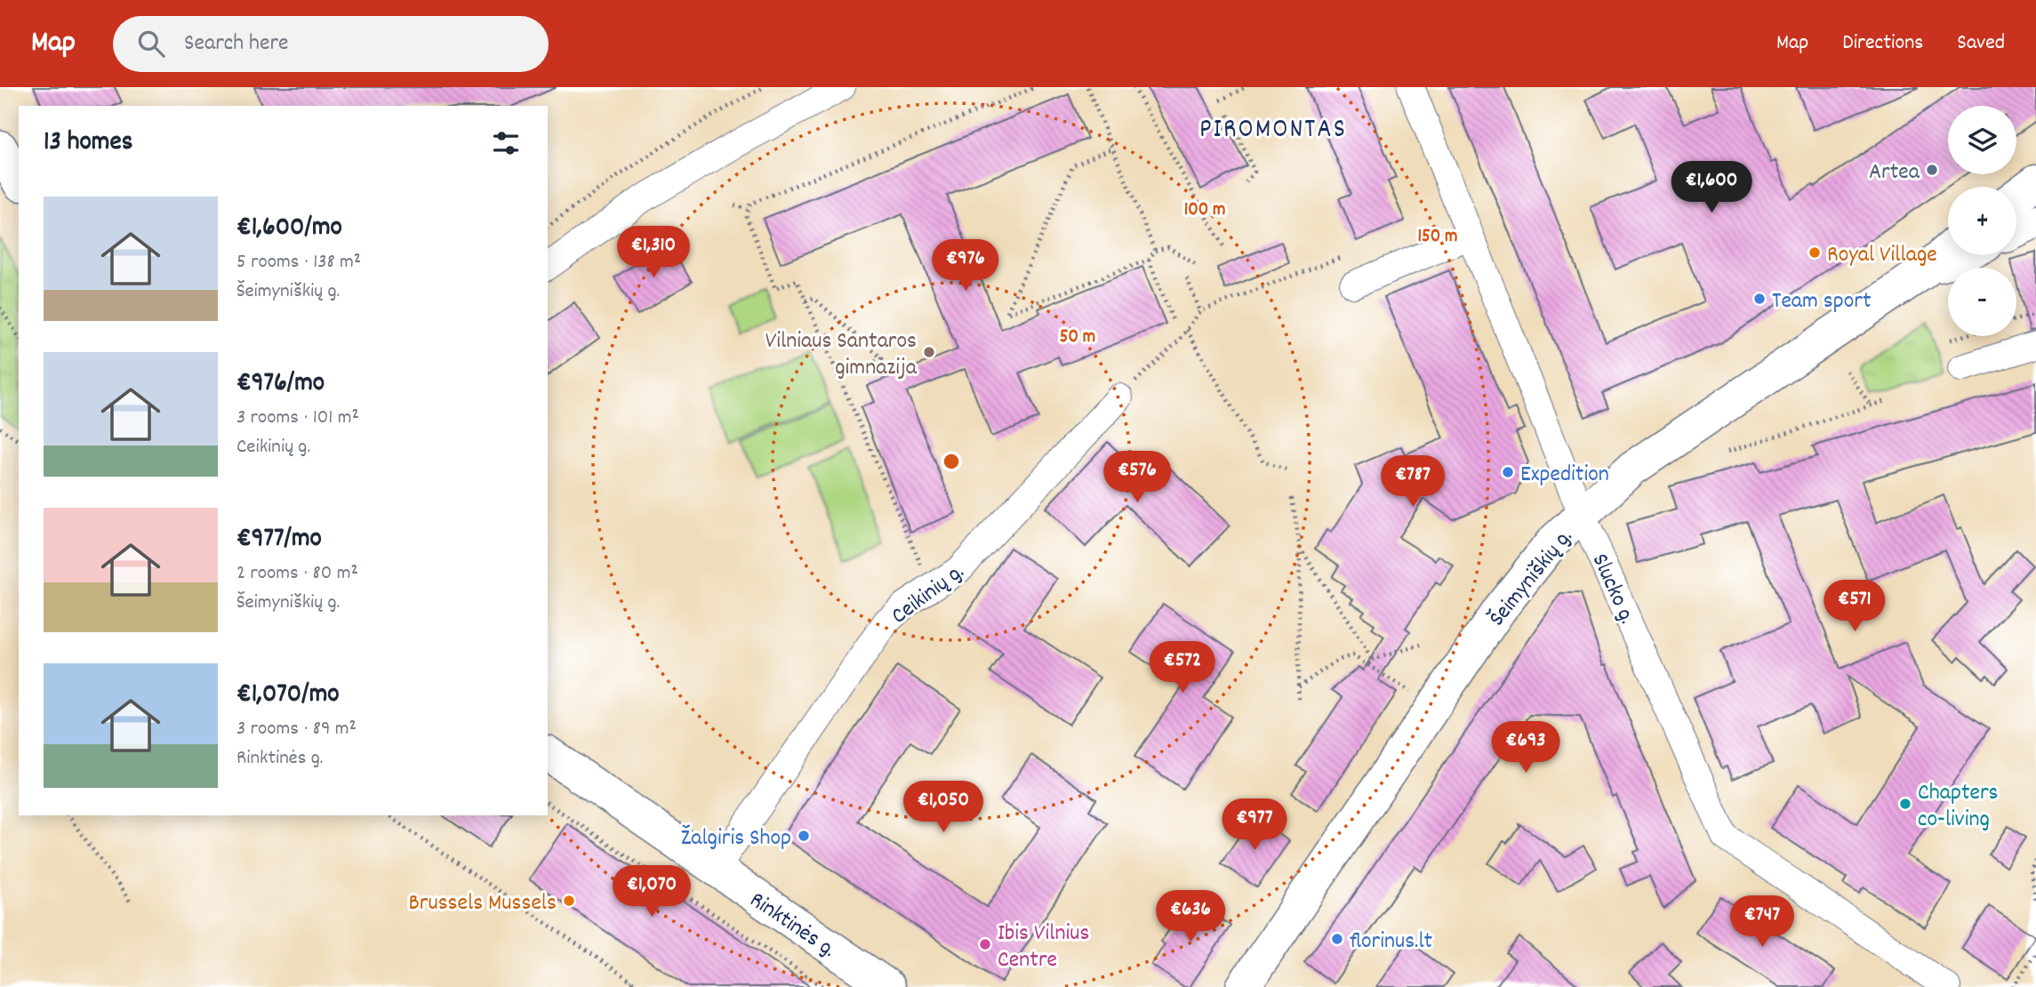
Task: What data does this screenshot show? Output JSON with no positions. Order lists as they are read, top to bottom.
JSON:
{
  "streets": {
    "main road": ["Šeimyniškių g.", "Rinktinės g."],
    "street": ["Slucko g.", "Ceikinių g."]
  },
  "crossings": [
    ["Šeimyniškių g.", "Slucko g."],
    ["Ceikinių g.", "Rinktinės g."]
  ],
  "districts": ["PIROMONTAS"],
  "places": [
    "Artea",
    "Royal Village",
    "Team sport",
    "Vilniaus Santaros gimnazija",
    "Expedition",
    "Chapters co-living",
    "Žalgiris Shop",
    "Brussels Mussels",
    "florinus.lt",
    "Ibis Vilnius Centre"
  ],
  "page": {
    "header": "Map",
    "search": "Search here",
    "nav": ["Map", "Directions", "Saved"],
    "map_buttons": ["+", "−"],
    "heading": "13 homes",
    "price": [
      "€1,600",
      "€1,310",
      "€976",
      "€576",
      "€787",
      "€571",
      "€572",
      "€693",
      "€1,050",
      "€977",
      "€1,070",
      "€636",
      "€747"
    ],
    "list": [
      {
        "name": "€1,600/mo",
        "note": "5 rooms · 138 m² · Šeimyniškių g."
      },
      {
        "name": "€976/mo",
        "note": "3 rooms · 101 m² · Ceikinių g."
      },
      {
        "name": "€977/mo",
        "note": "2 rooms · 80 m² · Šeimyniškių g."
      },
      {
        "name": "€1,070/mo",
        "note": "3 rooms · 89 m² · Rinktinės g."
      }
    ]
  },
  "rings": ["100 m", "150 m", "50 m"]
}
